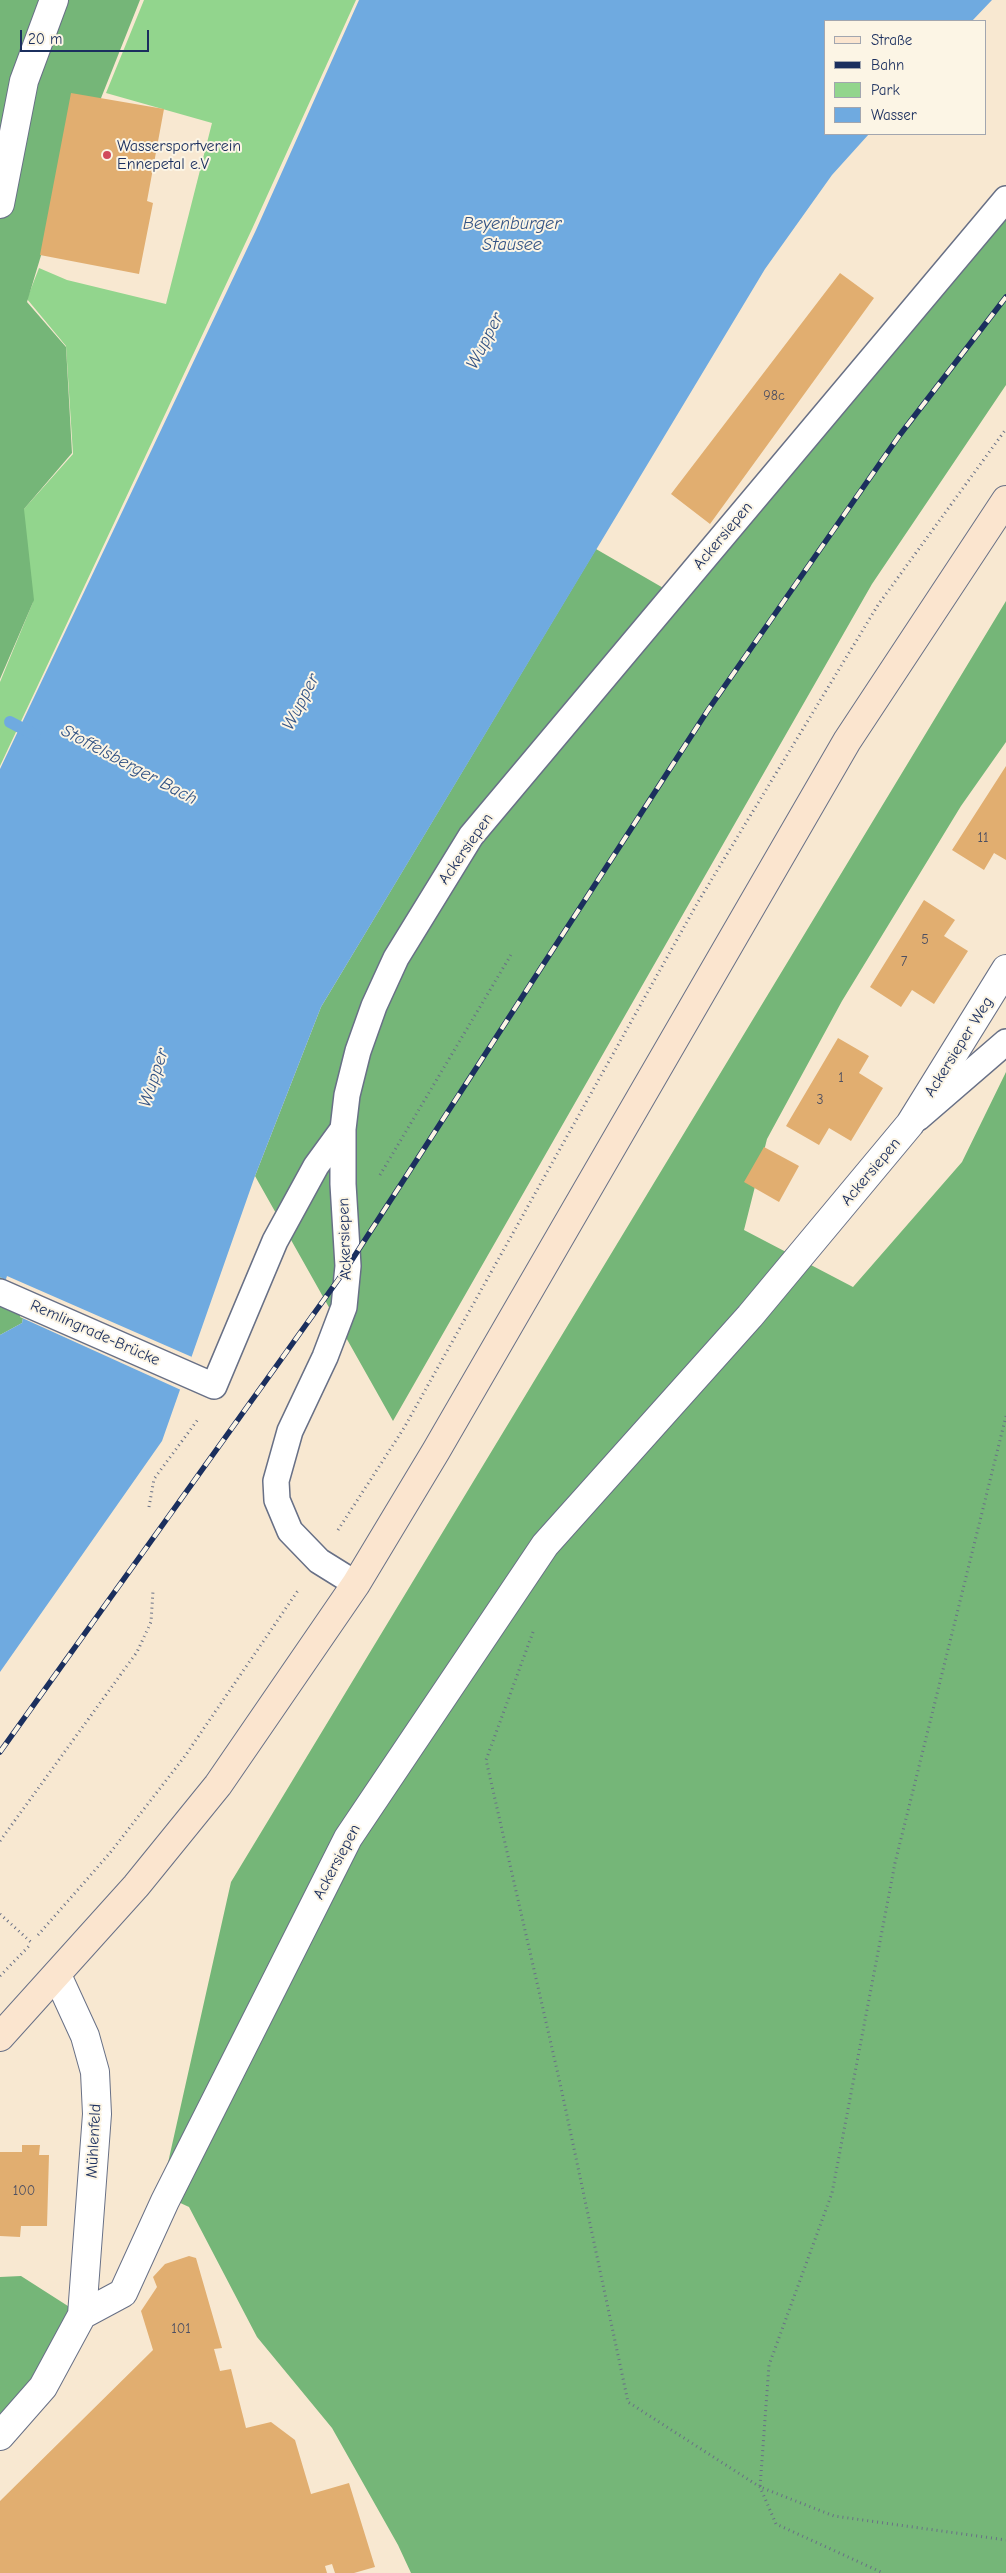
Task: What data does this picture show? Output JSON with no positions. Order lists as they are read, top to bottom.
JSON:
{
  "streets": {
    "street": ["Ackersiepen", "Ackersieper Weg", "Mühlenfeld"],
    "lane": ["Remlingrade-Brücke"]
  },
  "crossings": [
    ["Ackersiepen", "Ackersieper Weg"],
    ["Ackersiepen", "Mühlenfeld"]
  ],
  "water": ["Beyenburger Stausee", "Wupper", "Stoffelsberger Bach"],
  "places": ["Wassersportverein Ennepetal e.V"],
  "house_numbers": [
    "98c",
    "11",
    "5",
    "7",
    "1",
    "3",
    "100",
    "101"
  ],
  "legend": [
    "Straße",
    "Bahn",
    "Park",
    "Wasser"
  ],
  "scale_bar": "20 m"
}
